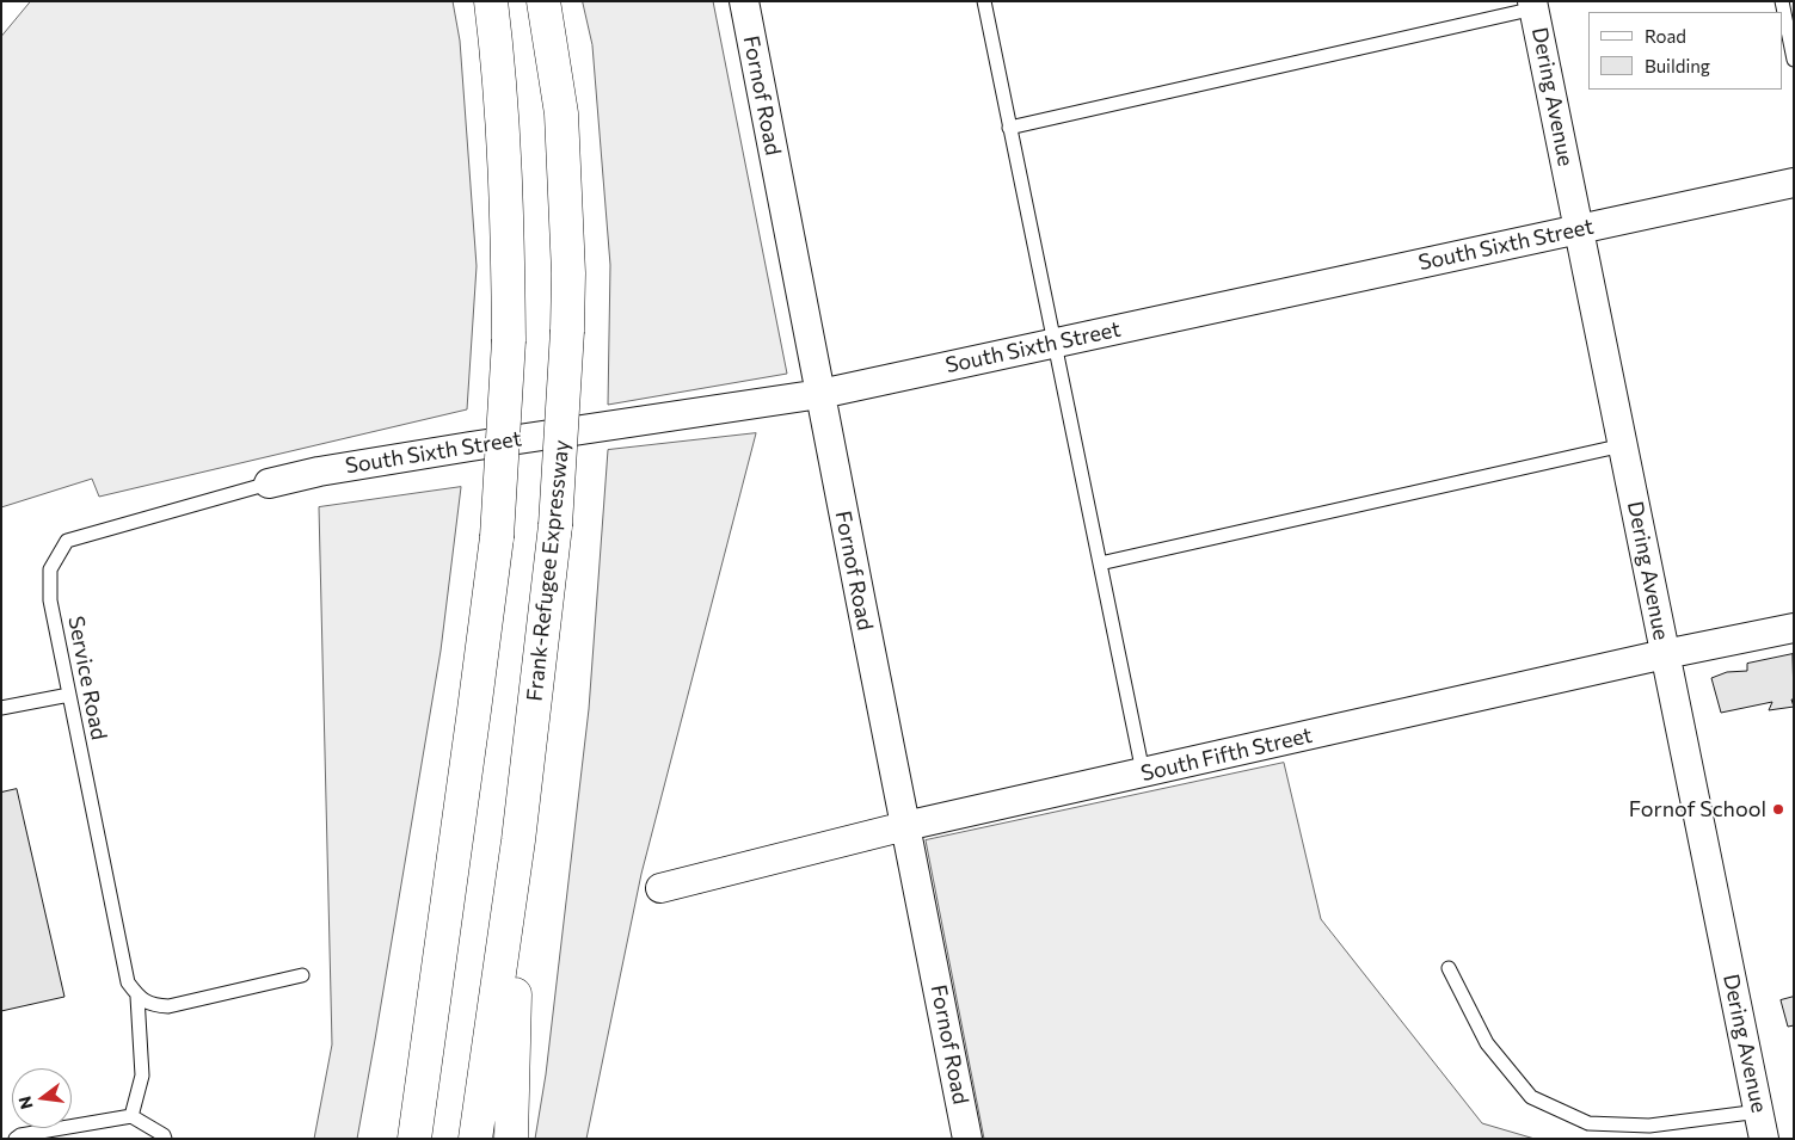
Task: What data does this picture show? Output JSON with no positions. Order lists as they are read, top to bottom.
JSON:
{
  "streets": {
    "highway": ["Frank-Refugee Expressway"],
    "street": [
      "Fornof Road",
      "Dering Avenue",
      "South Sixth Street",
      "South Fifth Street"
    ],
    "lane": ["Service Road"]
  },
  "crossings": [
    ["Fornof Road", "South Sixth Street"],
    ["Fornof Road", "South Fifth Street"],
    ["Dering Avenue", "South Sixth Street"],
    ["Dering Avenue", "South Fifth Street"],
    ["South Sixth Street", "Service Road"]
  ],
  "places": ["Fornof School"],
  "legend": ["Road", "Building"],
  "north": "left"
}
